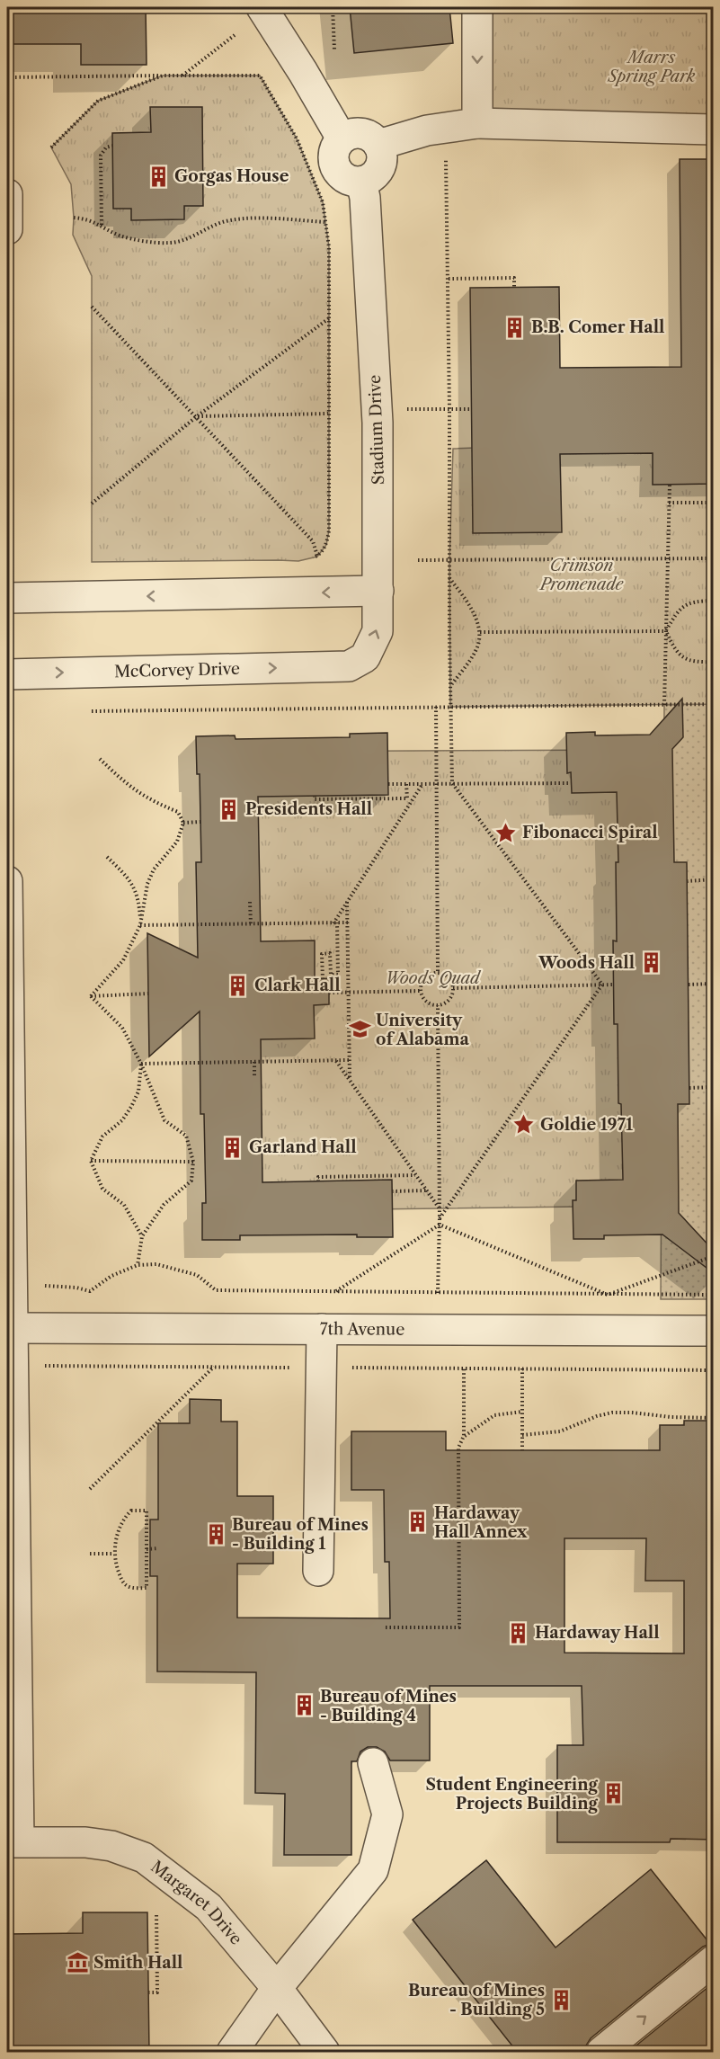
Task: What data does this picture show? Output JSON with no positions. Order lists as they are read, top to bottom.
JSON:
{
  "streets": {
    "street": [
      "Stadium Drive",
      "McCorvey Drive",
      "7th Avenue",
      "Margaret Drive"
    ]
  },
  "crossings": [
    ["Stadium Drive", "McCorvey Drive"]
  ],
  "parks": ["Marrs Spring Park", "Crimson Promenade", "Woods Quad"],
  "places": {
    "building": [
      "Gorgas House",
      "B.B. Comer Hall",
      "Presidents Hall",
      "Woods Hall",
      "Clark Hall",
      "Garland Hall",
      "Hardaway Hall Annex",
      "Bureau of Mines - Building 1",
      "Hardaway Hall",
      "Bureau of Mines - Building 4",
      "Student Engineering Projects Building",
      "Bureau of Mines - Building 5"
    ],
    "place": ["Fibonacci Spiral", "Goldie 1971"],
    "school or university": ["University of Alabama"],
    "museum": ["Smith Hall"]
  }
}
